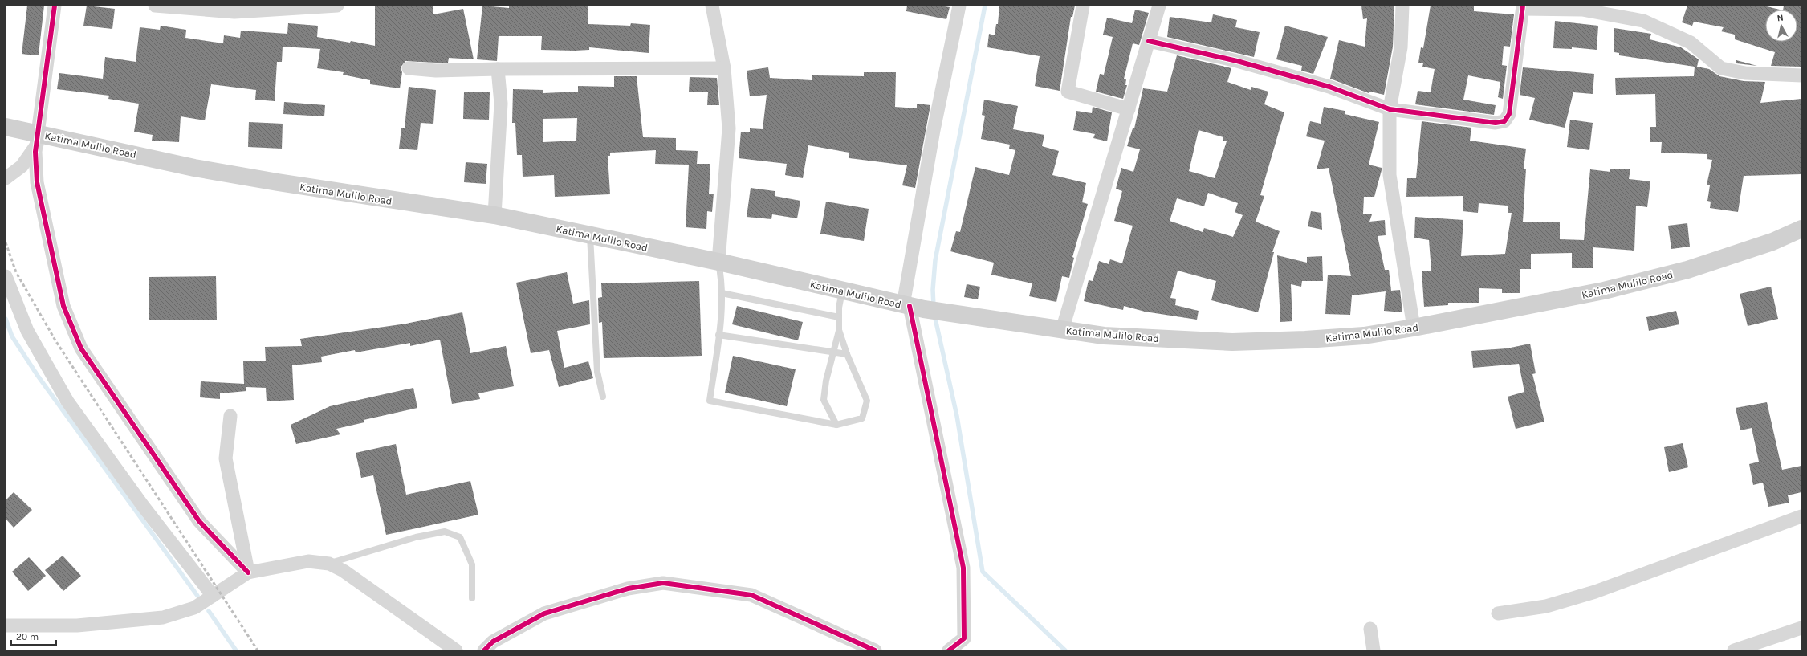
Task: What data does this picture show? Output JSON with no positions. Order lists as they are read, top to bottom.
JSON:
{
  "streets": {
    "main road": ["Katima Mulilo Road"]
  },
  "scale_bar": "20 m",
  "north": "top"
}
